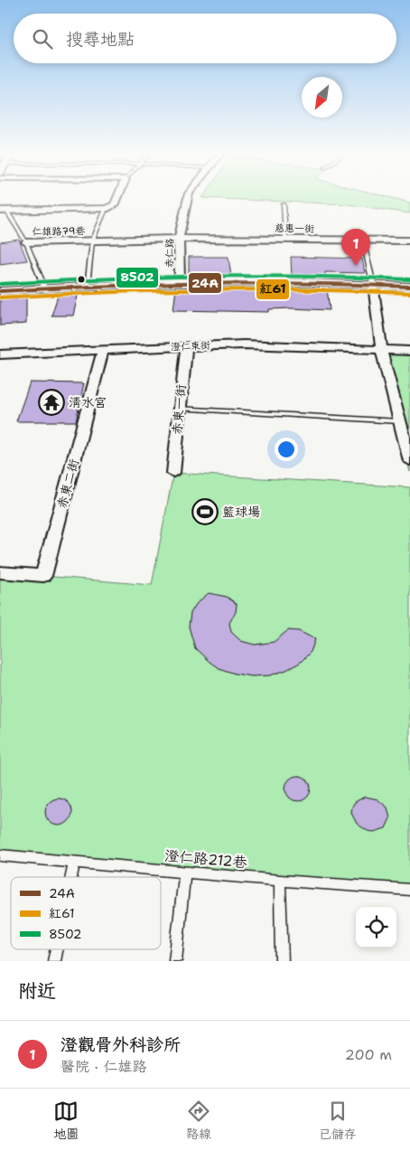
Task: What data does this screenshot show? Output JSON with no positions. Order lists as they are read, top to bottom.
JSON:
{
  "streets": {
    "street": [
      "慈惠一街",
      "仁雄路79巷",
      "赤仁路",
      "澄仁東街",
      "赤東一街",
      "赤東二街"
    ],
    "lane": ["澄仁路212巷"]
  },
  "crossings": [
    ["慈惠一街", "仁雄路79巷"],
    ["慈惠一街", "赤仁路"],
    ["仁雄路79巷", "赤仁路"],
    ["澄仁東街", "赤東一街"],
    ["澄仁東街", "赤東二街"]
  ],
  "places": {
    "temple": ["清水宮"],
    "sports": ["籃球場"]
  },
  "lines": ["transit line 8502", "transit line 24A", "transit line 紅61"],
  "legend": ["24A", "紅61", "8502"],
  "north": "bottom left",
  "page": {
    "search": "搜尋地點",
    "pins": "1",
    "heading": "附近",
    "list": [
      {
        "mark": "1",
        "name": "澄觀骨外科診所",
        "note": "醫院 · 仁雄路",
        "value": "200 m"
      }
    ],
    "nav": ["地圖", "路線", "已儲存"]
  }
}
